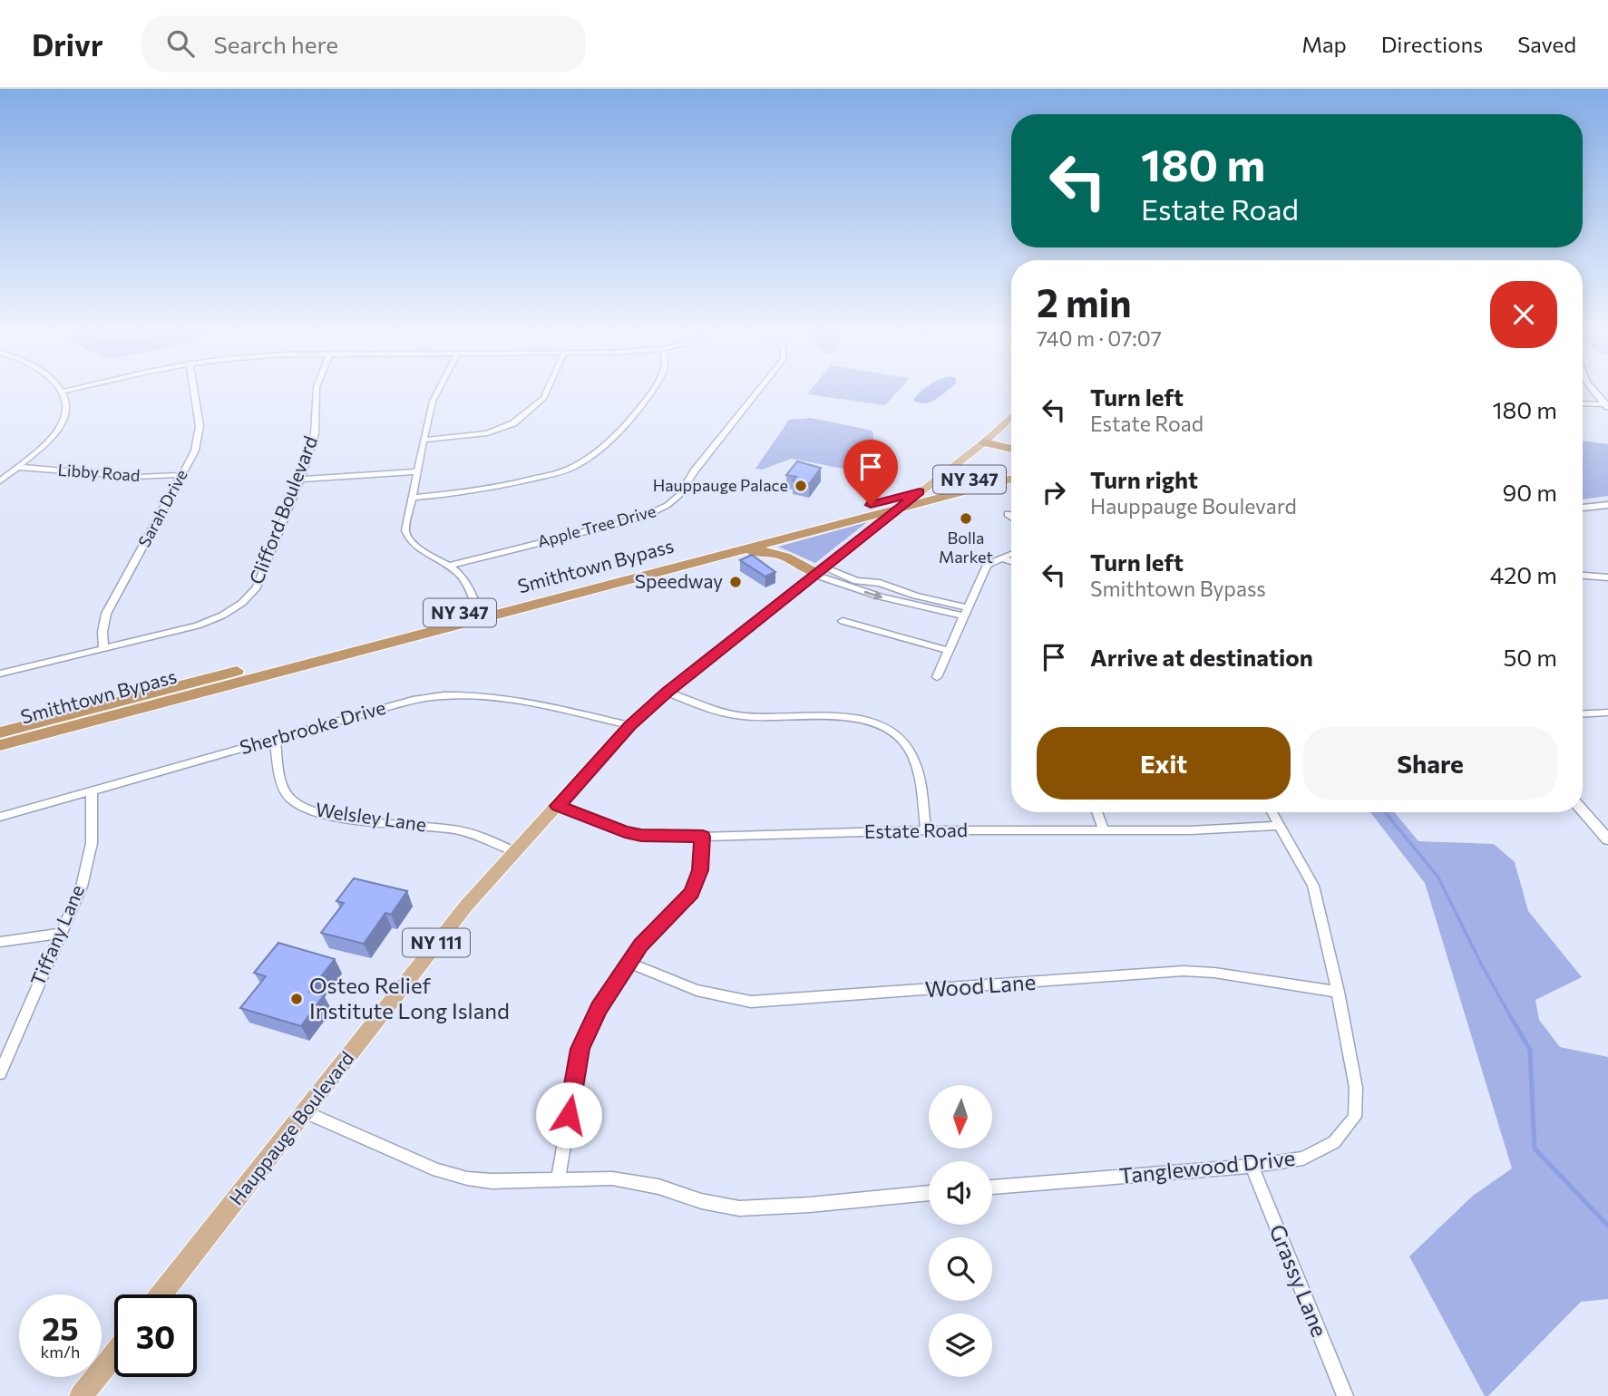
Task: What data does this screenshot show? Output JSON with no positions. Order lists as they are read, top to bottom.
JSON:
{
  "streets": {
    "highway": ["NY 347", "Smithtown Bypass"],
    "main road": ["NY 111", "Hauppauge Boulevard"],
    "street": [
      "Libby Road",
      "Sarah Drive",
      "Clifford Boulevard",
      "Apple Tree Drive",
      "Sherbrooke Drive",
      "Welsley Lane",
      "Estate Road",
      "Tiffany Lane",
      "Wood Lane",
      "Tanglewood Drive",
      "Grassy Lane"
    ]
  },
  "crossings": [
    ["Libby Road", "Sarah Drive"],
    ["Sarah Drive", "Clifford Boulevard"],
    ["Smithtown Bypass", "Hauppauge Boulevard"],
    ["Sherbrooke Drive", "Welsley Lane"],
    ["Sherbrooke Drive", "Tiffany Lane"],
    ["Sherbrooke Drive", "Hauppauge Boulevard"],
    ["Welsley Lane", "Hauppauge Boulevard"],
    ["Estate Road", "Hauppauge Boulevard"],
    ["Estate Road", "Tanglewood Drive"],
    ["Wood Lane", "Tanglewood Drive"],
    ["Tanglewood Drive", "Grassy Lane"]
  ],
  "places": [
    "Hauppauge Palace",
    "Bolla Market",
    "Speedway",
    "Osteo Relief Institute Long Island"
  ],
  "north": "bottom",
  "page": {
    "header": "Drivr",
    "search": "Search here",
    "nav": ["Map", "Directions", "Saved"],
    "turn": ["180 m", "Estate Road"],
    "heading": ["2 min", "740 m · 07:07"],
    "list": [
      {
        "name": "Turn left",
        "note": "Estate Road",
        "value": "180 m"
      },
      {
        "name": "Turn right",
        "note": "Hauppauge Boulevard",
        "value": "90 m"
      },
      {
        "name": "Turn left",
        "note": "Smithtown Bypass",
        "value": "420 m"
      },
      {
        "name": "Arrive at destination",
        "value": "50 m"
      }
    ],
    "buttons": ["Exit", "Share"],
    "speed": "25 km/h",
    "limit": "30"
  }
}
